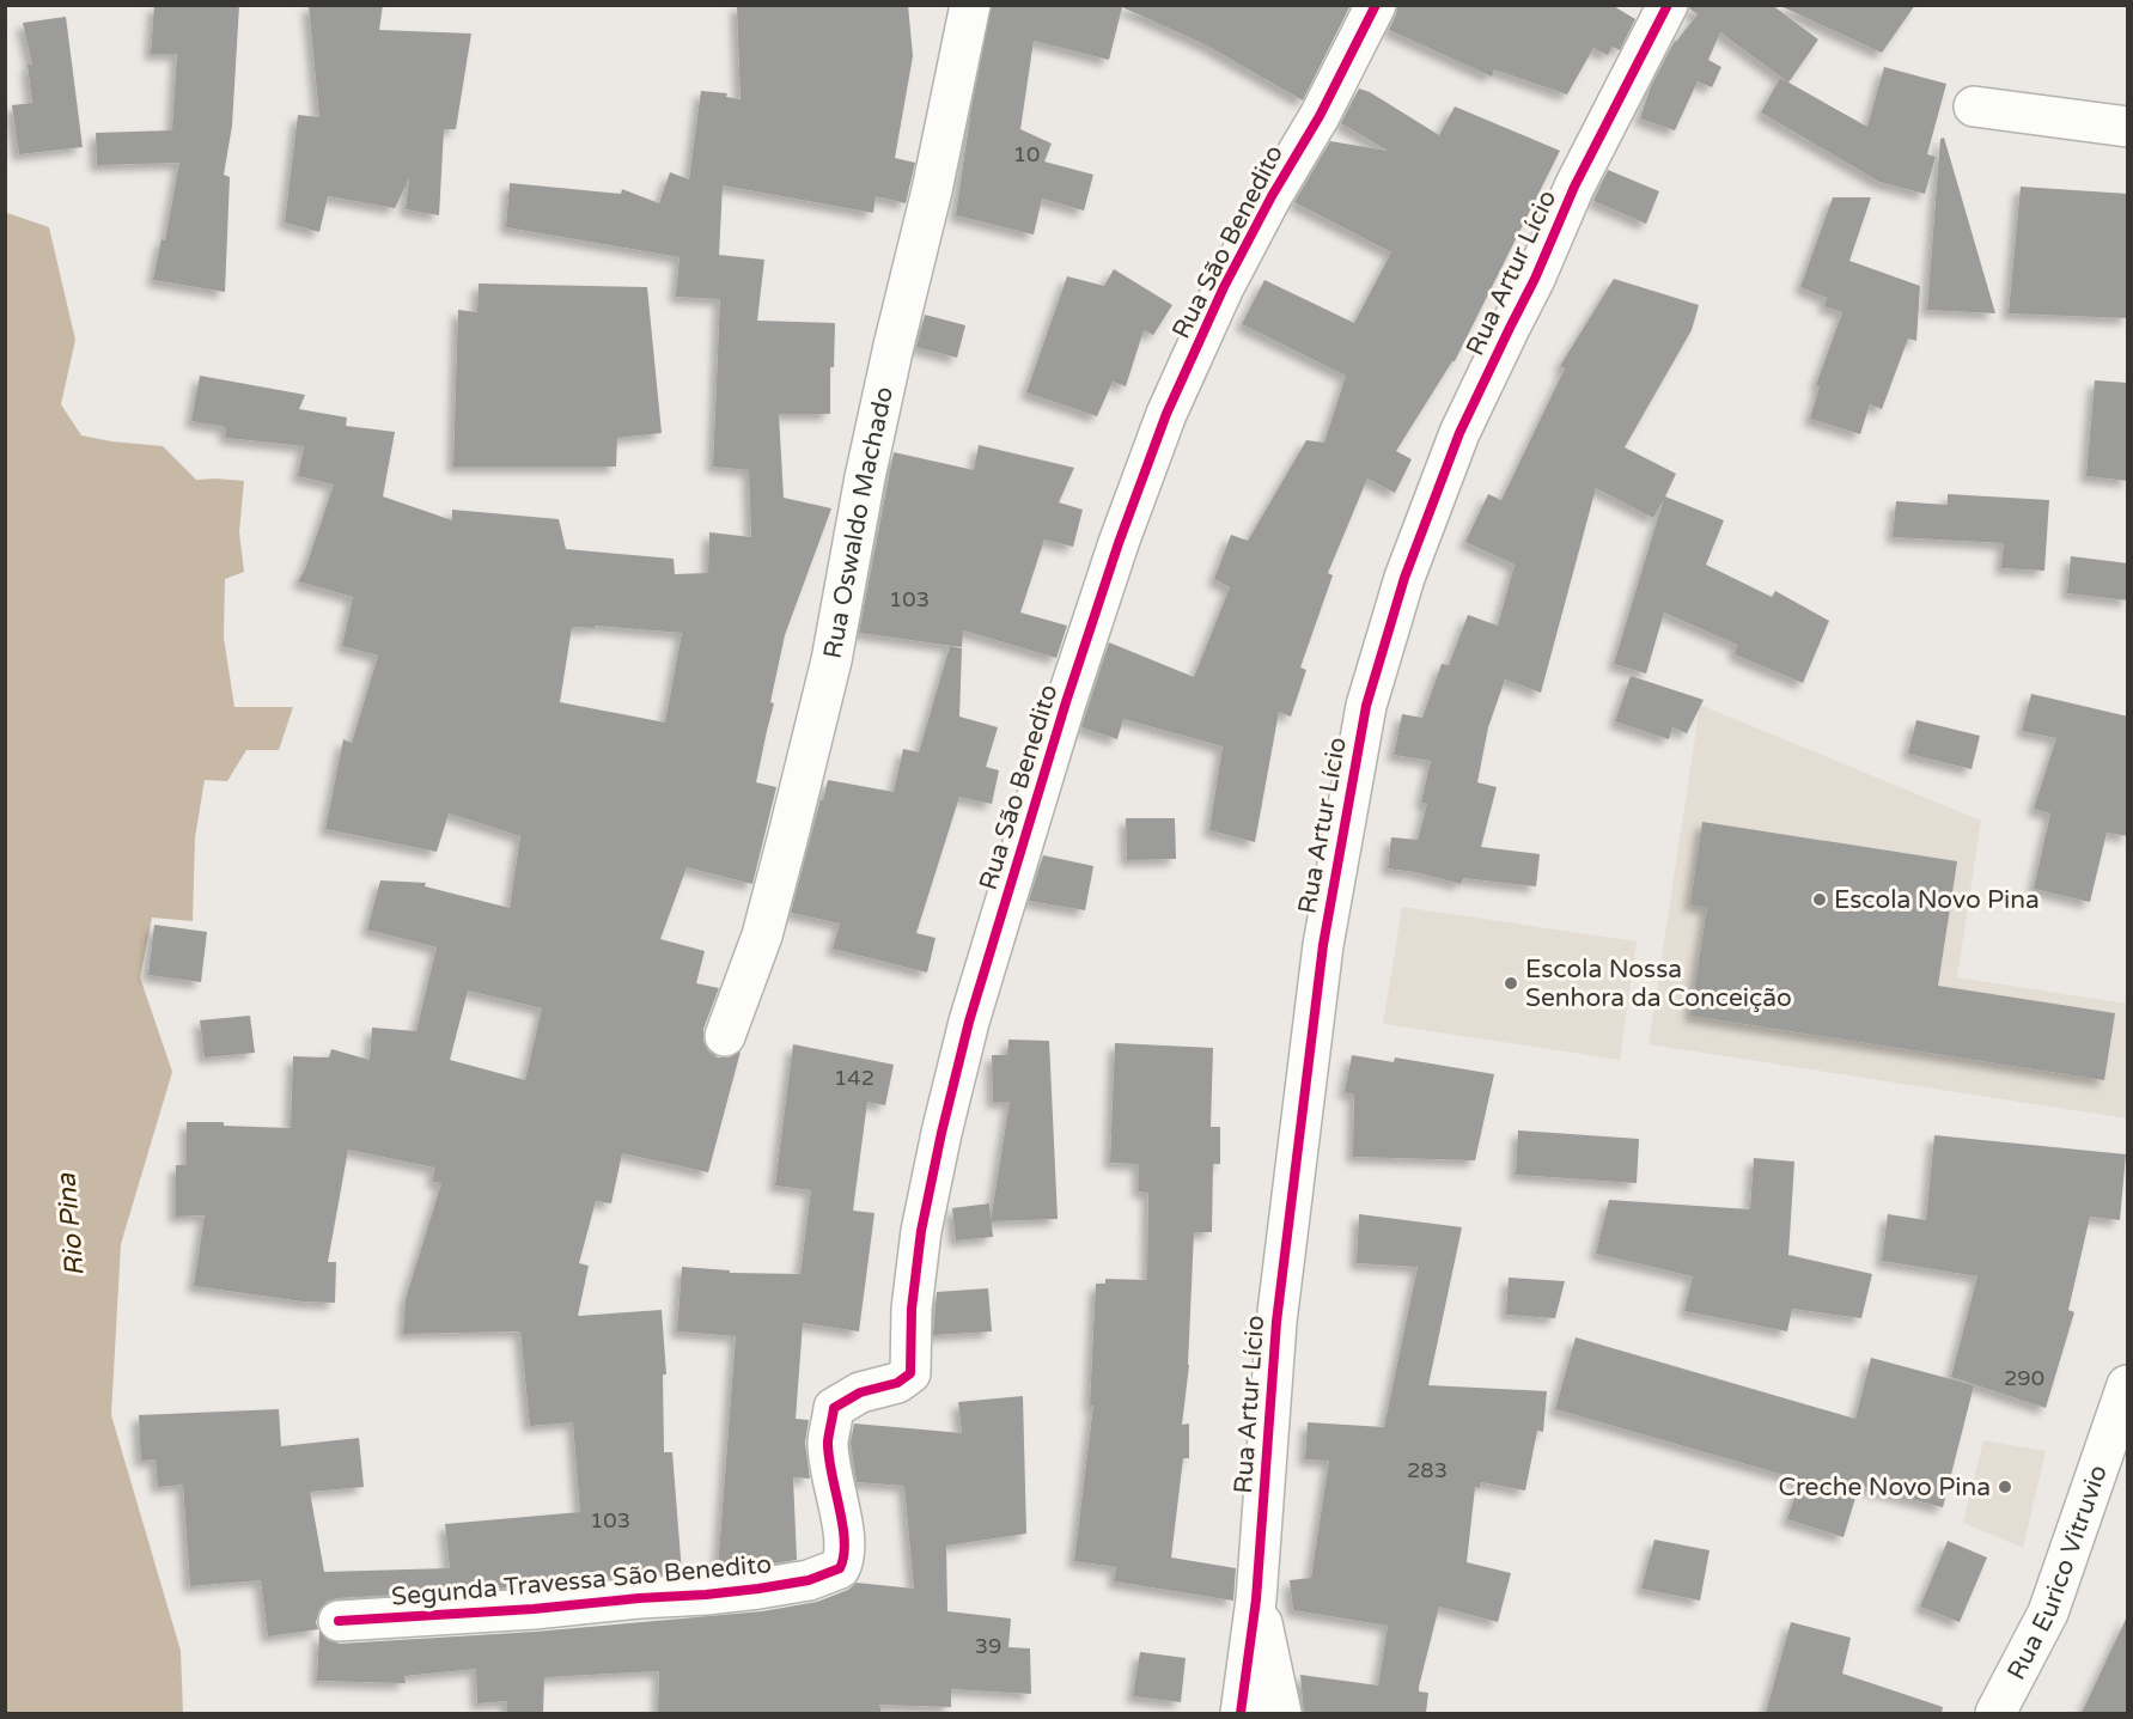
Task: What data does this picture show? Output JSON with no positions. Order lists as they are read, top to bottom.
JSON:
{
  "streets": {
    "street": [
      "Rua São Benedito",
      "Rua Artur Lício",
      "Rua Oswaldo Machado",
      "Rua Eurico Vitruvio",
      "Segunda Travessa São Benedito"
    ]
  },
  "crossings": [
    ["Rua São Benedito", "Segunda Travessa São Benedito"]
  ],
  "water": ["Rio Pina"],
  "places": ["Escola Novo Pina", "Escola Nossa Senhora da Conceição", "Creche Novo Pina"],
  "house_numbers": [
    "10",
    "103",
    "142",
    "290",
    "283",
    "103",
    "39"
  ]
}
